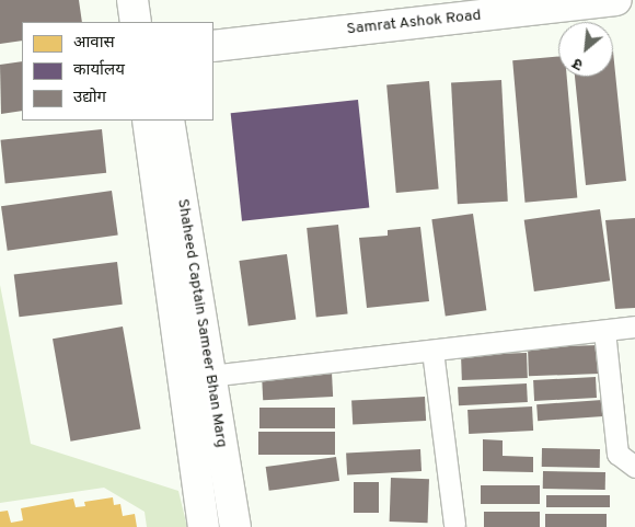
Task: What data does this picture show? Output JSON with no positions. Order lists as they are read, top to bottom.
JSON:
{
  "streets": {
    "street": ["Samrat Ashok Road", "Shaheed Captain Sameer Bhan Marg"]
  },
  "legend": ["आवास", "कार्यालय", "उद्योग"],
  "north": "bottom left"
}
